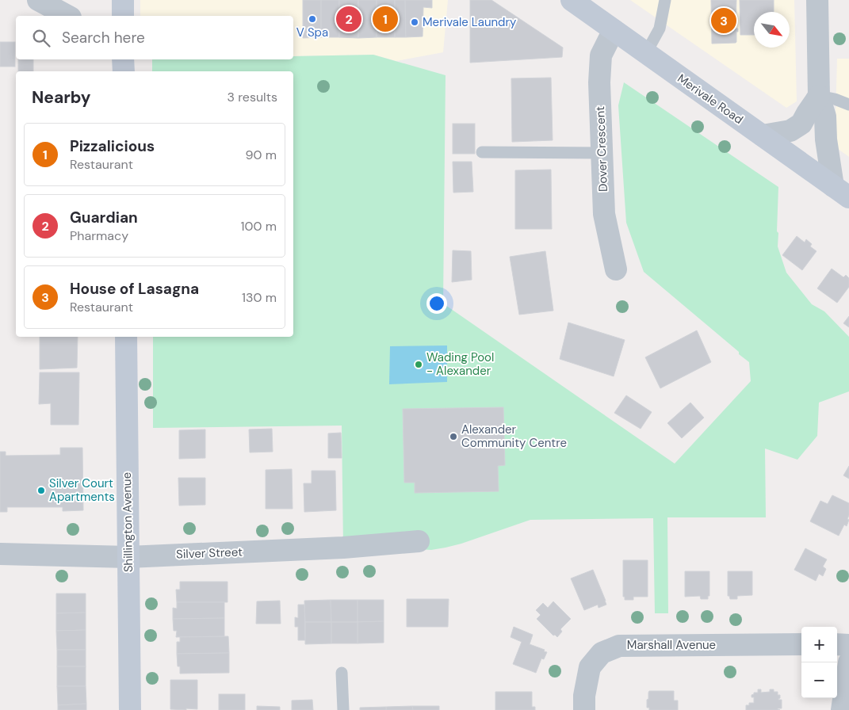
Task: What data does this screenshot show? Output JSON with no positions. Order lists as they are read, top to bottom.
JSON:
{
  "streets": {
    "street": [
      "Merivale Road",
      "Dover Crescent",
      "Shillington Avenue",
      "Silver Street",
      "Marshall Avenue"
    ]
  },
  "crossings": [
    ["Merivale Road", "Dover Crescent"],
    ["Shillington Avenue", "Silver Street"]
  ],
  "places": [
    "V Spa",
    "Merivale Laundry",
    "Wading Pool - Alexander",
    "Alexander Community Centre",
    "Silver Court Apartments"
  ],
  "north": "bottom right",
  "page": {
    "pins": ["1", "2", "3"],
    "search": "Search here",
    "heading": ["Nearby", "3 results"],
    "list": [
      {
        "mark": "1",
        "name": "Pizzalicious",
        "note": "Restaurant",
        "value": "90 m"
      },
      {
        "mark": "2",
        "name": "Guardian",
        "note": "Pharmacy",
        "value": "100 m"
      },
      {
        "mark": "3",
        "name": "House of Lasagna",
        "note": "Restaurant",
        "value": "130 m"
      }
    ],
    "map_buttons": ["+", "−"]
  }
}
